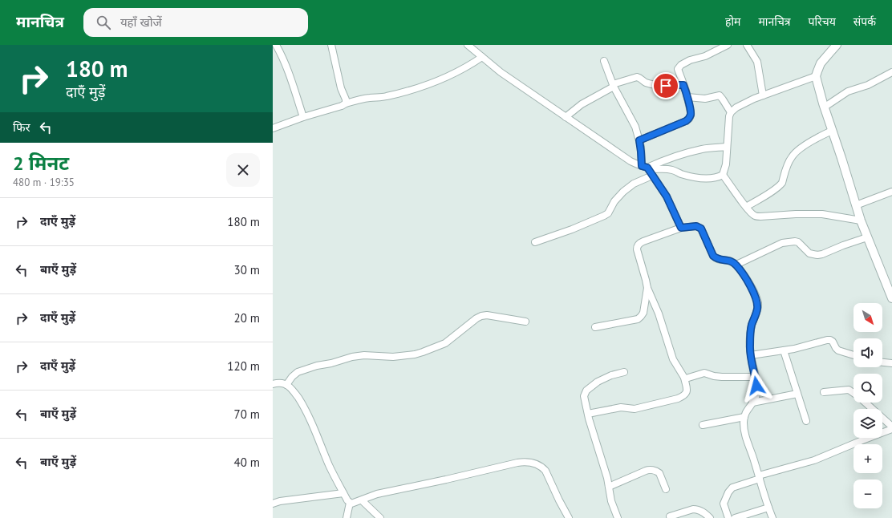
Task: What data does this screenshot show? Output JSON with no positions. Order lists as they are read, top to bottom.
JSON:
{
  "north": "bottom right",
  "page": {
    "header": "मानचित्र",
    "search": "यहाँ खोजें",
    "nav": [
      "होम",
      "मानचित्र",
      "परिचय",
      "संपर्क"
    ],
    "turn": ["180 m", "दाएँ मुड़ें"],
    "then": "फिर",
    "heading": ["2 मिनट", "480 m · 19:35"],
    "list": [
      {
        "name": "दाएँ मुड़ें",
        "value": "180 m"
      },
      {
        "name": "बाएँ मुड़ें",
        "value": "30 m"
      },
      {
        "name": "दाएँ मुड़ें",
        "value": "20 m"
      },
      {
        "name": "दाएँ मुड़ें",
        "value": "120 m"
      },
      {
        "name": "बाएँ मुड़ें",
        "value": "70 m"
      },
      {
        "name": "बाएँ मुड़ें",
        "value": "40 m"
      }
    ],
    "map_buttons": ["+", "−"]
  }
}
